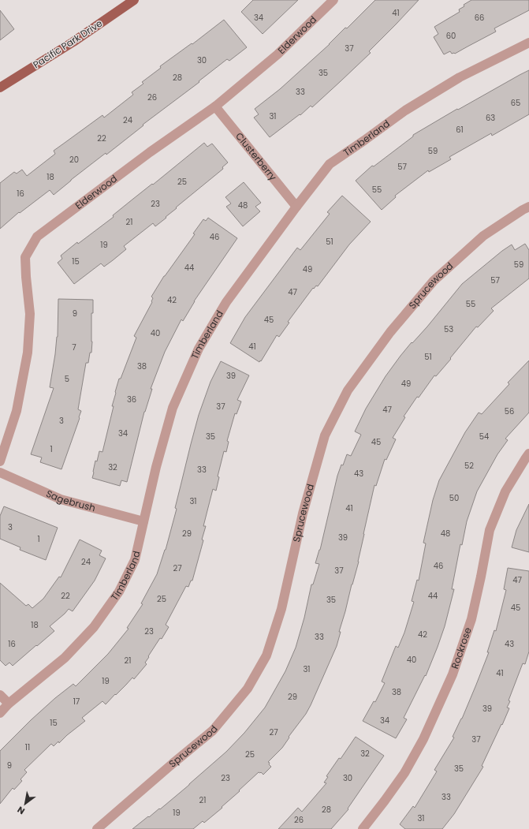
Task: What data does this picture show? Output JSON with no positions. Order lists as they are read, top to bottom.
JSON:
{
  "streets": {
    "main road": ["Pacific Park Drive"],
    "street": [
      "Elderwood",
      "Timberland",
      "Clusterberry",
      "Sprucewood",
      "Sagebrush",
      "Rockrose"
    ]
  },
  "crossings": [
    ["Elderwood", "Clusterberry"],
    ["Timberland", "Clusterberry"],
    ["Timberland", "Sagebrush"]
  ],
  "house_numbers": [
    "41",
    "34",
    "66",
    "60",
    "37",
    "30",
    "35",
    "28",
    "33",
    "26",
    "65",
    "31",
    "63",
    "24",
    "61",
    "22",
    "59",
    "20",
    "57",
    "18",
    "25",
    "55",
    "16",
    "23",
    "48",
    "21",
    "46",
    "51",
    "19",
    "15",
    "59",
    "44",
    "49",
    "57",
    "47",
    "42",
    "55",
    "9",
    "45",
    "53",
    "40",
    "41",
    "7",
    "51",
    "38",
    "39",
    "5",
    "49",
    "36",
    "37",
    "47",
    "56",
    "3",
    "34",
    "35",
    "54",
    "45",
    "1",
    "52",
    "32",
    "33",
    "43",
    "50",
    "31",
    "41",
    "3",
    "29",
    "48",
    "39",
    "1",
    "24",
    "46",
    "27",
    "37",
    "47",
    "22",
    "44",
    "25",
    "35",
    "45",
    "18",
    "23",
    "42",
    "33",
    "16",
    "43",
    "40",
    "21",
    "31",
    "41",
    "19",
    "38",
    "29",
    "17",
    "39",
    "34",
    "15",
    "27",
    "37",
    "11",
    "32",
    "25",
    "9",
    "35",
    "23",
    "30",
    "33",
    "21",
    "28",
    "19",
    "31",
    "26"
  ],
  "north": "bottom left"
}
